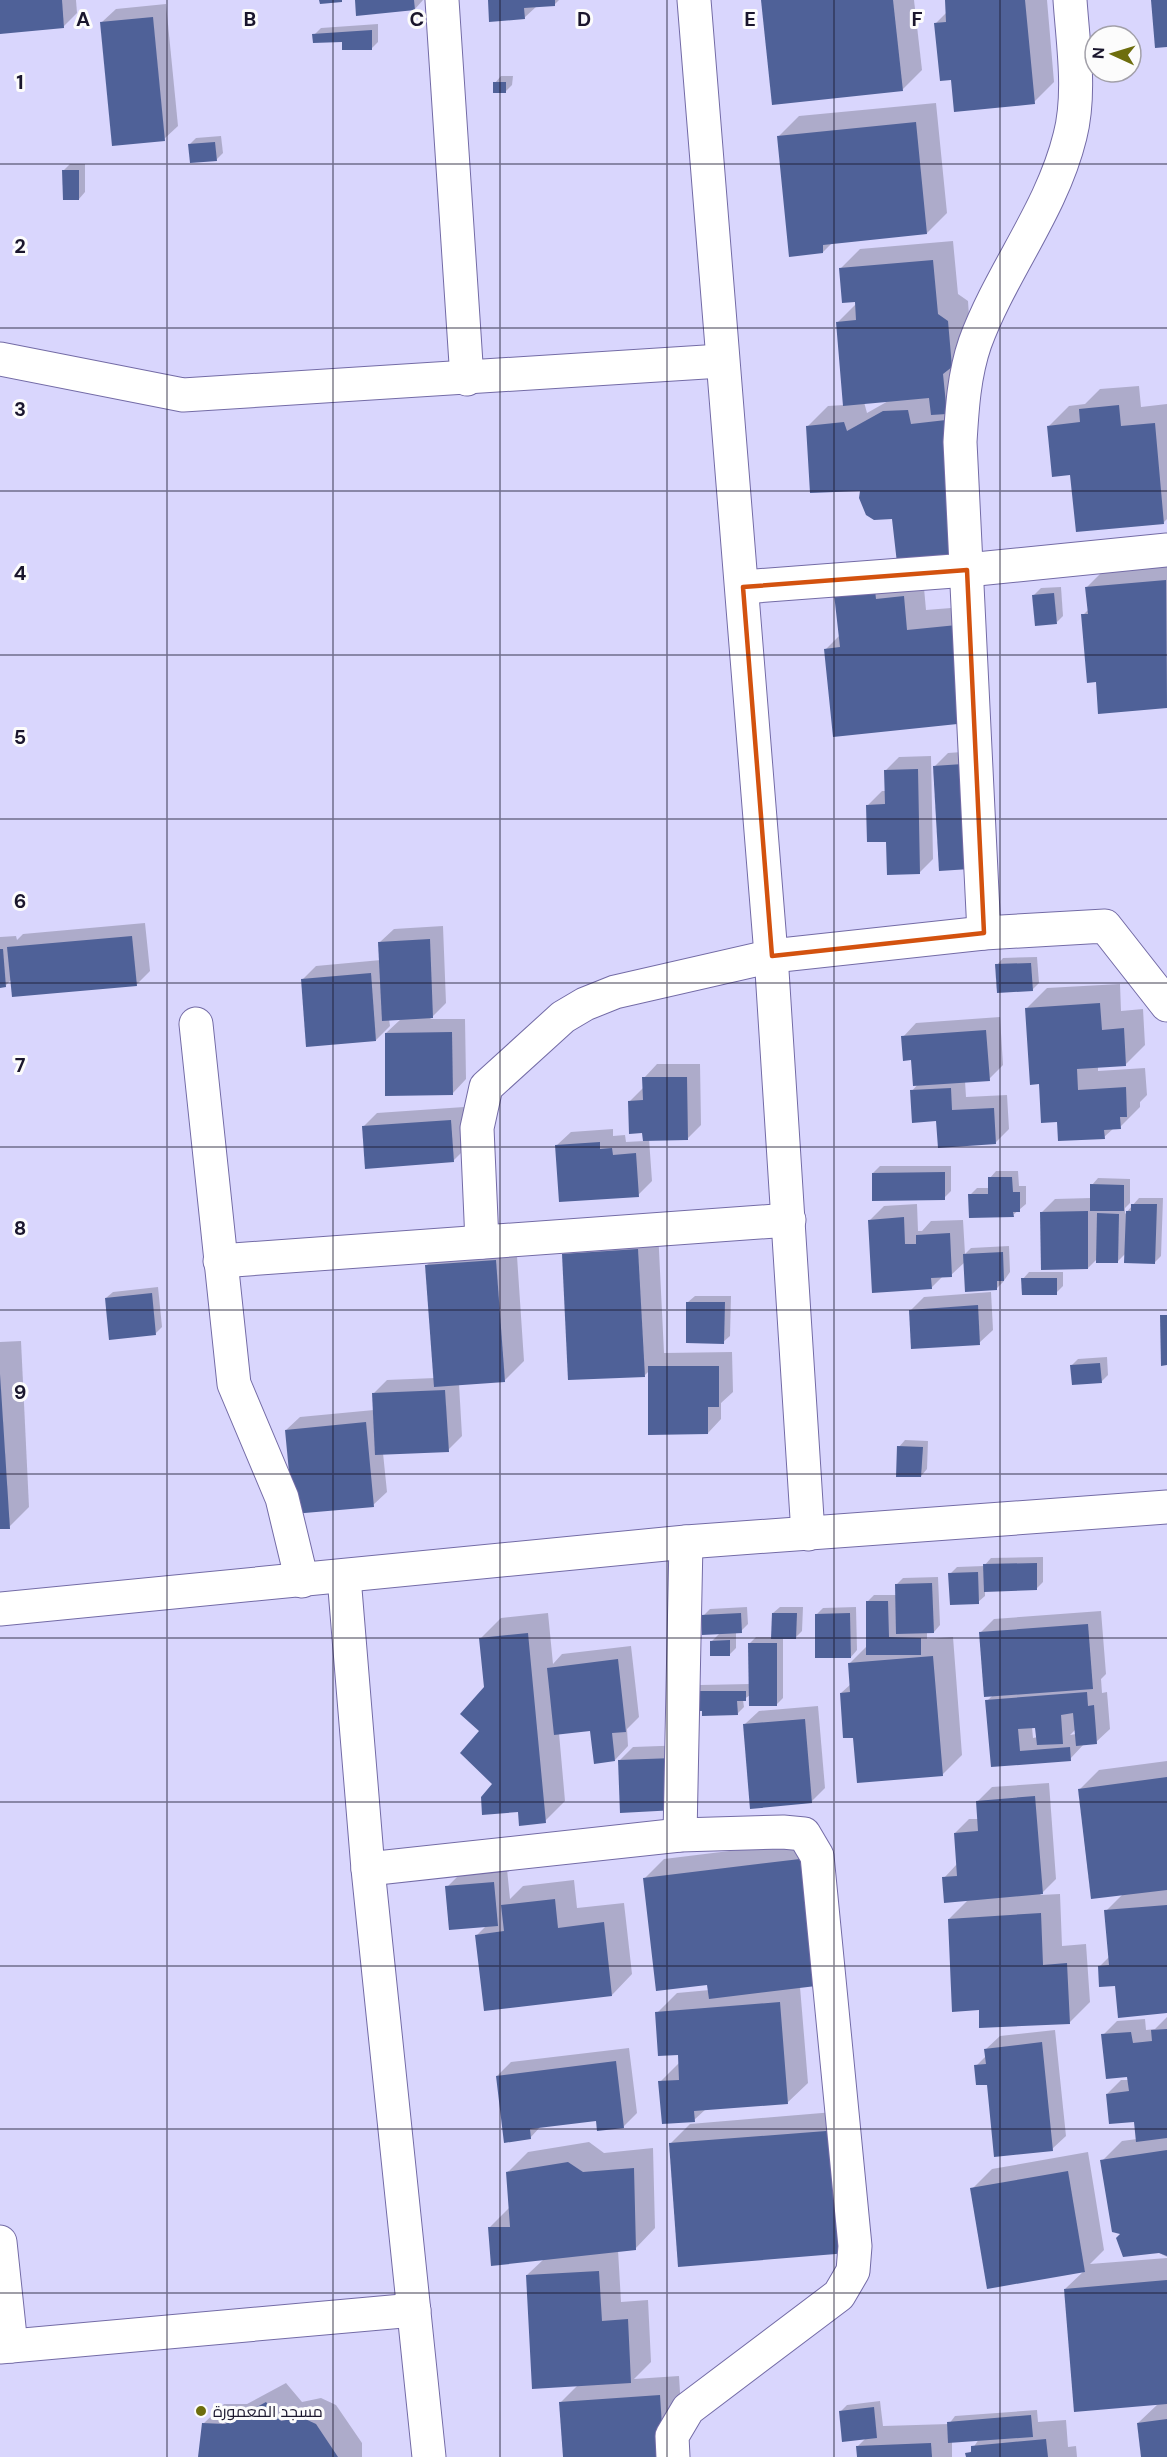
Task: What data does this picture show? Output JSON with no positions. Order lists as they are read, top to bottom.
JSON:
{
  "places": ["مسجد المعمورة"],
  "north": "left",
  "grid": {
    "columns": [
      "A",
      "B",
      "C",
      "D",
      "E",
      "F"
    ],
    "rows": [
      "1",
      "2",
      "3",
      "4",
      "5",
      "6",
      "7",
      "8",
      "9"
    ]
  }
}
